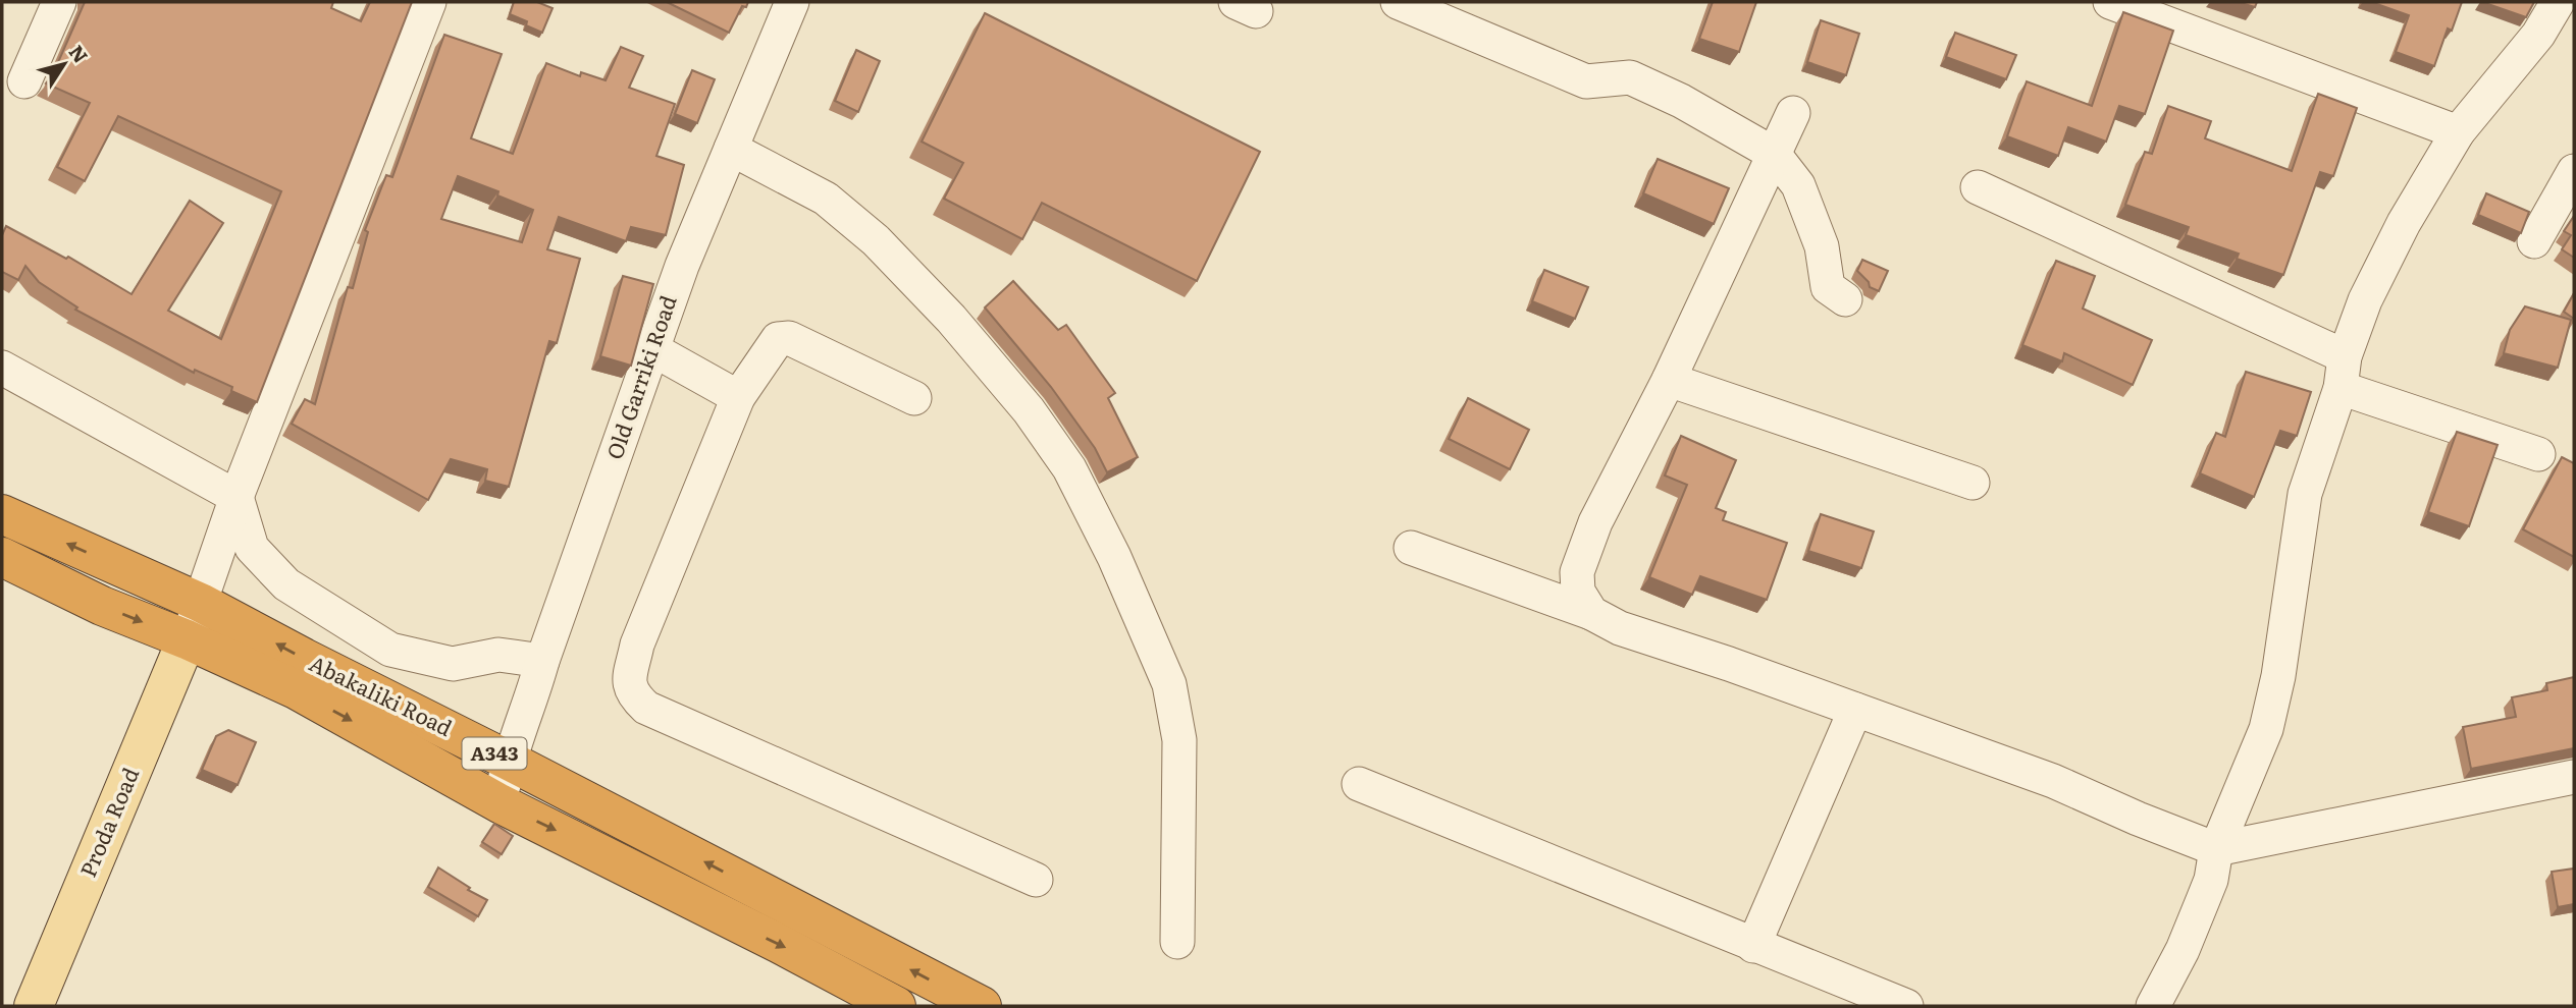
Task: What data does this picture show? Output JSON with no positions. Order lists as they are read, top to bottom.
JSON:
{
  "streets": {
    "highway": ["Abakaliki Road", "A343"],
    "main road": ["Proda Road"],
    "street": ["Old Garriki Road"]
  },
  "crossings": [
    ["Old Garriki Road", "Abakaliki Road"],
    ["Abakaliki Road", "Proda Road"]
  ],
  "north": "top right"
}
